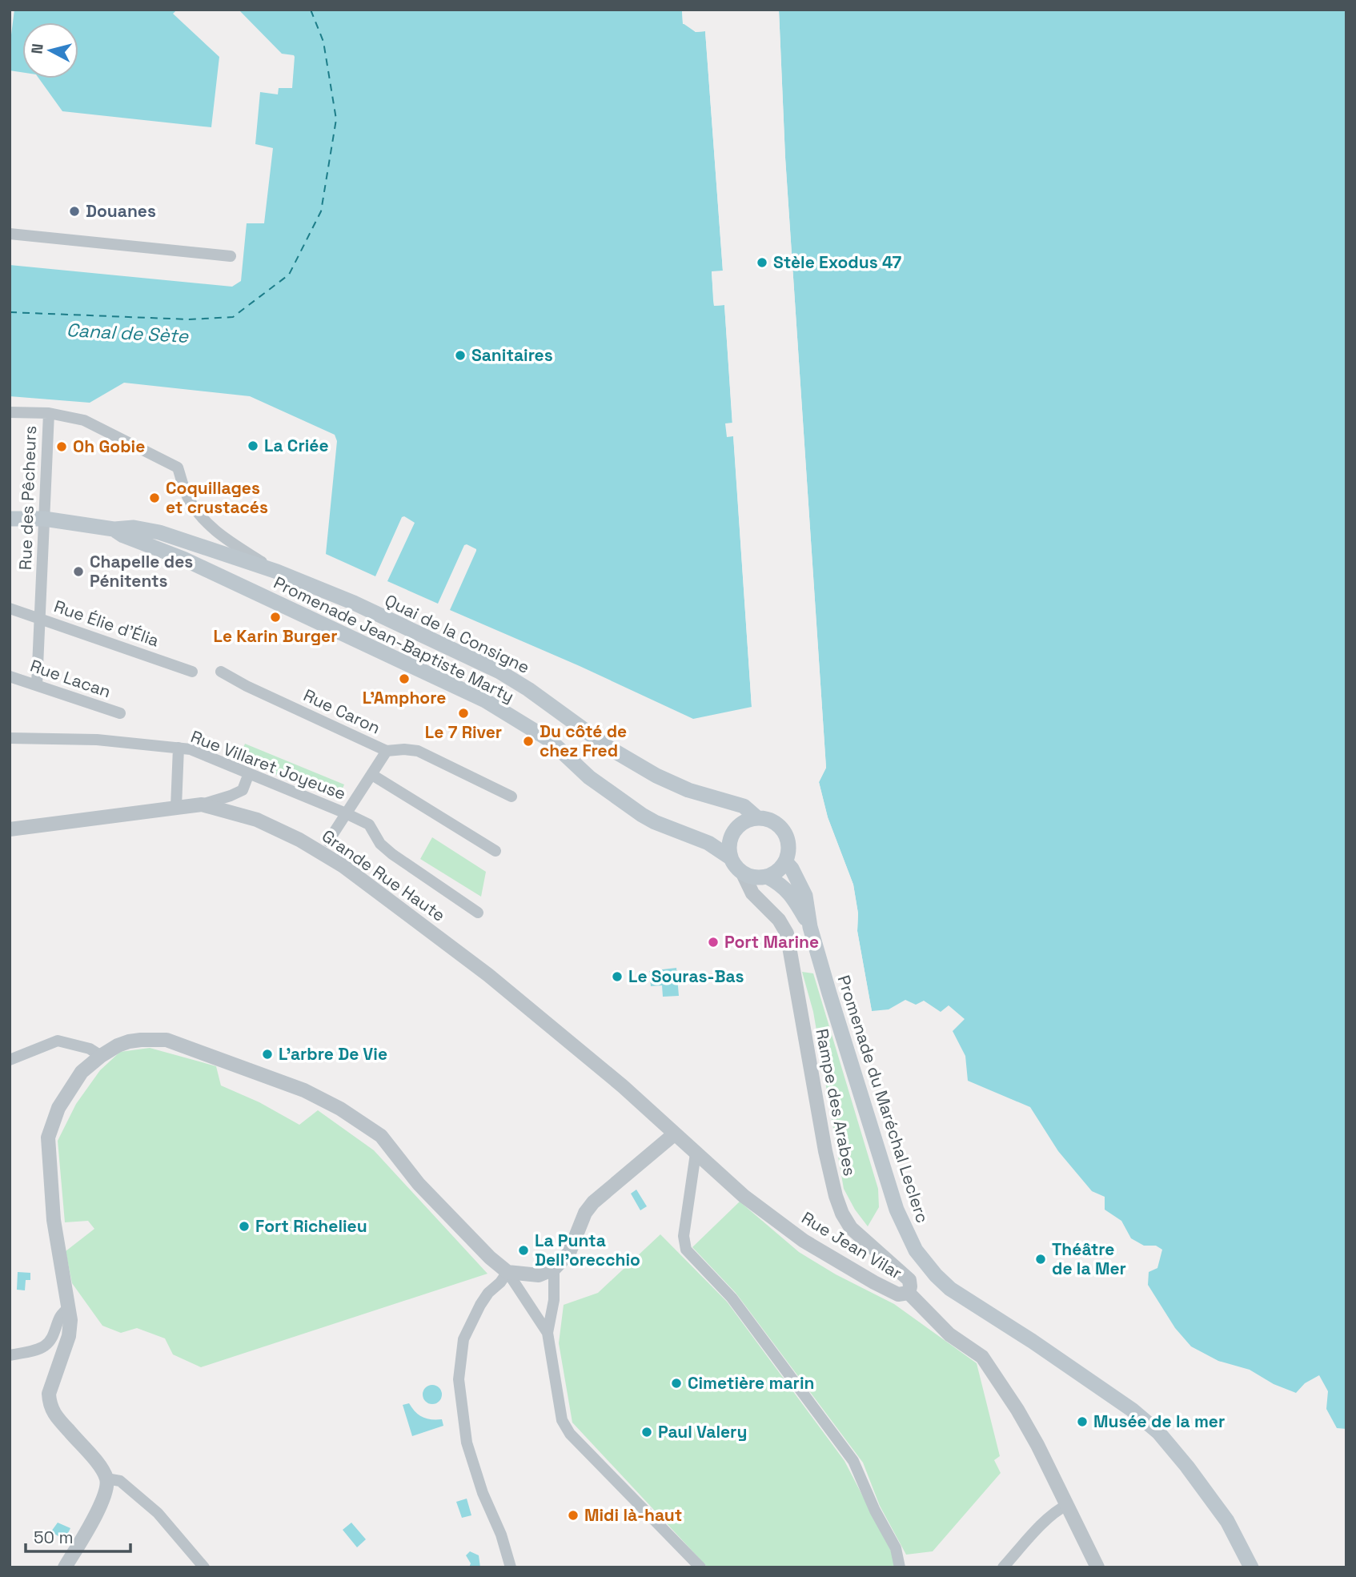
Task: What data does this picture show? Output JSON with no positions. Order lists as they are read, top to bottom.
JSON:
{
  "streets": {
    "main road": ["Quai de la Consigne", "Promenade Jean-Baptiste Marty", "Promenade du Maréchal Leclerc"],
    "street": [
      "Rue des Pêcheurs",
      "Rue Élie d'Élia",
      "Rue Lacan",
      "Rue Caron",
      "Rue Villaret Joyeuse",
      "Grande Rue Haute",
      "Rampe des Arabes",
      "Rue Jean Vilar"
    ]
  },
  "crossings": [
    ["Rue des Pêcheurs", "Rue Élie d'Élia"],
    ["Rue des Pêcheurs", "Rue Lacan"],
    ["Quai de la Consigne", "Promenade Jean-Baptiste Marty"],
    ["Quai de la Consigne", "Promenade du Maréchal Leclerc"],
    ["Quai de la Consigne", "Rampe des Arabes"],
    ["Promenade Jean-Baptiste Marty", "Promenade du Maréchal Leclerc"],
    ["Promenade Jean-Baptiste Marty", "Rampe des Arabes"],
    ["Grande Rue Haute", "Rue Jean Vilar"],
    ["Promenade du Maréchal Leclerc", "Rampe des Arabes"],
    ["Rampe des Arabes", "Rue Jean Vilar"]
  ],
  "water": ["Canal de Sète"],
  "places": [
    "Douanes",
    "Stèle Exodus 47",
    "Sanitaires",
    "La Criée",
    "Oh Gobie",
    "Coquillages et crustacés",
    "Chapelle des Pénitents",
    "Le Karin Burger",
    "L'Amphore",
    "Le 7 River",
    "Du côté de chez Fred",
    "Port Marine",
    "Le Souras-Bas",
    "L'arbre De Vie",
    "Fort Richelieu",
    "La Punta Dell'orecchio",
    "Théâtre de la Mer",
    "Cimetière marin",
    "Musée de la mer",
    "Paul Valery",
    "Midi là-haut"
  ],
  "scale_bar": "50 m",
  "north": "left"
}
